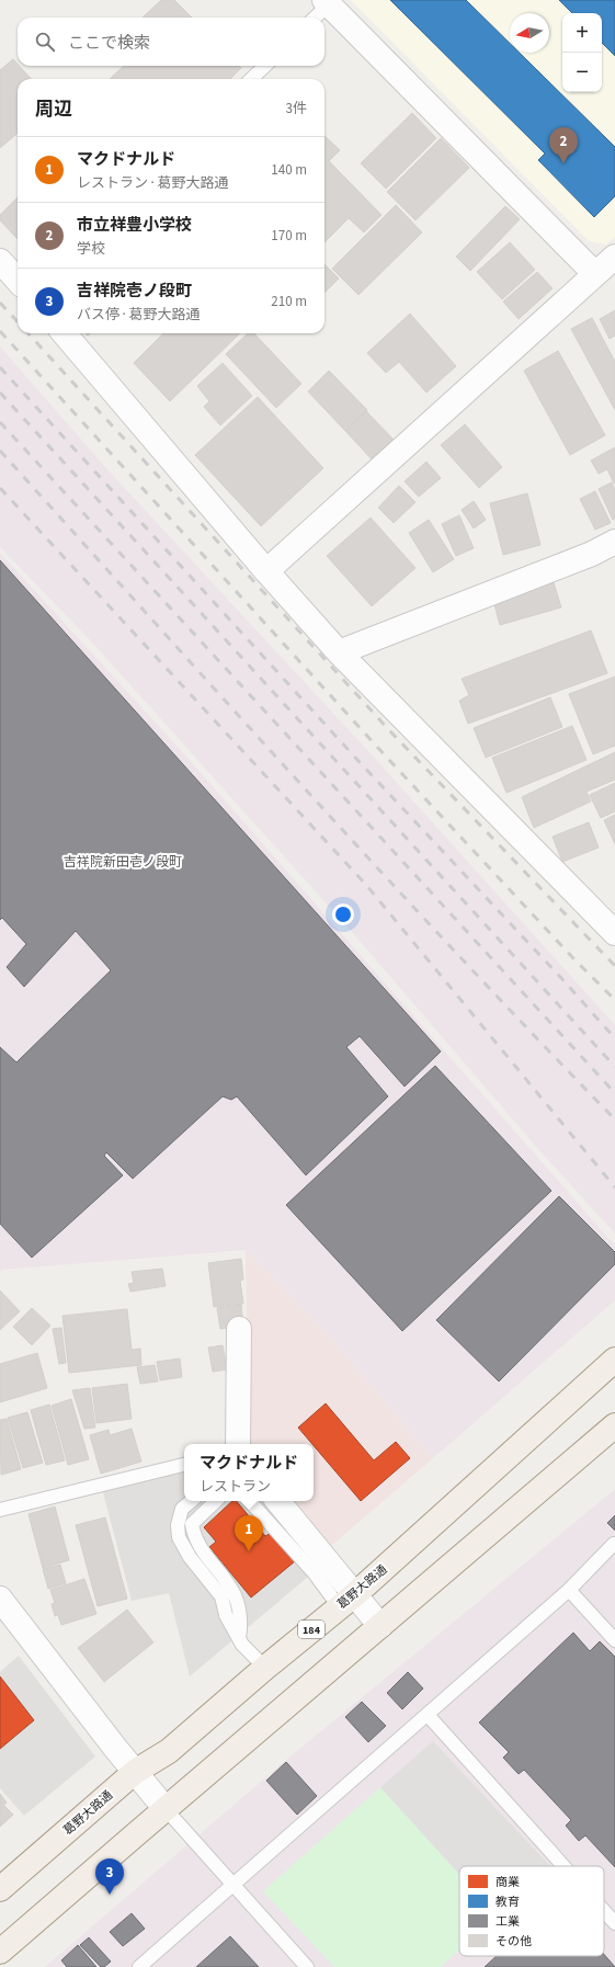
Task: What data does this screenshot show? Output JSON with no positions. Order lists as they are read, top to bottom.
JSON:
{
  "streets": {
    "main road": ["葛野大路通", "184"]
  },
  "districts": ["吉祥院新田壱ノ段町"],
  "legend": [
    "商業",
    "教育",
    "工業",
    "その他"
  ],
  "north": "left",
  "page": {
    "map_buttons": ["+", "−"],
    "search": "ここで検索",
    "heading": ["周辺", "3件"],
    "pins": ["2", "1", "3"],
    "list": [
      {
        "mark": "1",
        "name": "マクドナルド",
        "note": "レストラン · 葛野大路通",
        "value": "140 m"
      },
      {
        "mark": "2",
        "name": "市立祥豊小学校",
        "note": "学校",
        "value": "170 m"
      },
      {
        "mark": "3",
        "name": "吉祥院壱ノ段町",
        "note": "バス停 · 葛野大路通",
        "value": "210 m"
      }
    ],
    "popup": ["マクドナルド", "レストラン"]
  }
}
